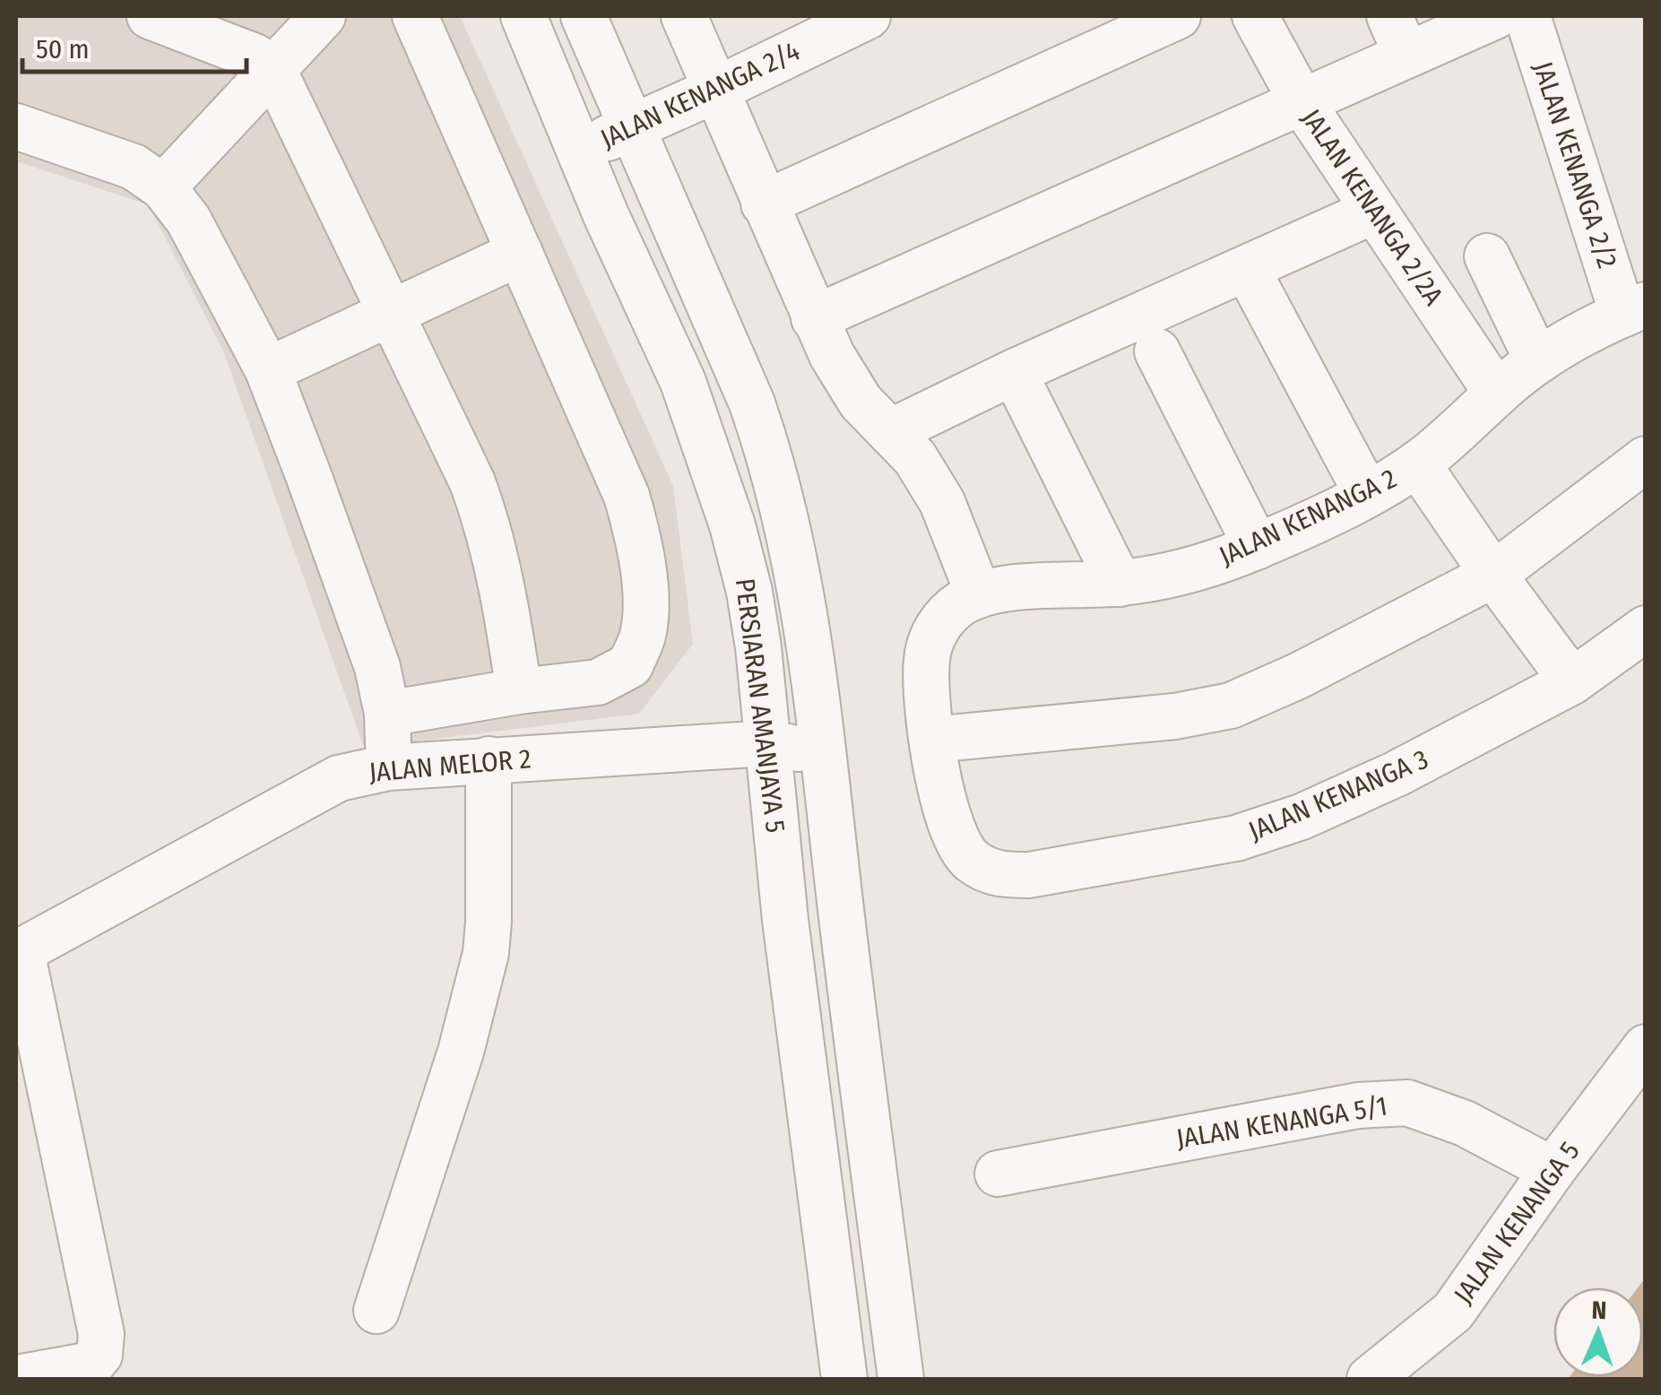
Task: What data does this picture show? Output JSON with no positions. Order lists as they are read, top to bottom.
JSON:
{
  "streets": {
    "street": [
      "JALAN KENANGA 2/4",
      "JALAN KENANGA 2/2",
      "JALAN KENANGA 2/2A",
      "JALAN KENANGA 2",
      "PERSIARAN AMANJAYA 5",
      "JALAN MELOR 2",
      "JALAN KENANGA 3",
      "JALAN KENANGA 5/1",
      "JALAN KENANGA 5"
    ]
  },
  "crossings": [
    ["JALAN KENANGA 2/4", "PERSIARAN AMANJAYA 5"],
    ["JALAN KENANGA 2/2", "JALAN KENANGA 2"],
    ["JALAN KENANGA 2/2A", "JALAN KENANGA 2"],
    ["JALAN KENANGA 2", "JALAN KENANGA 3"],
    ["PERSIARAN AMANJAYA 5", "JALAN MELOR 2"],
    ["JALAN KENANGA 5/1", "JALAN KENANGA 5"]
  ],
  "scale_bar": "50 m",
  "north": "top"
}
